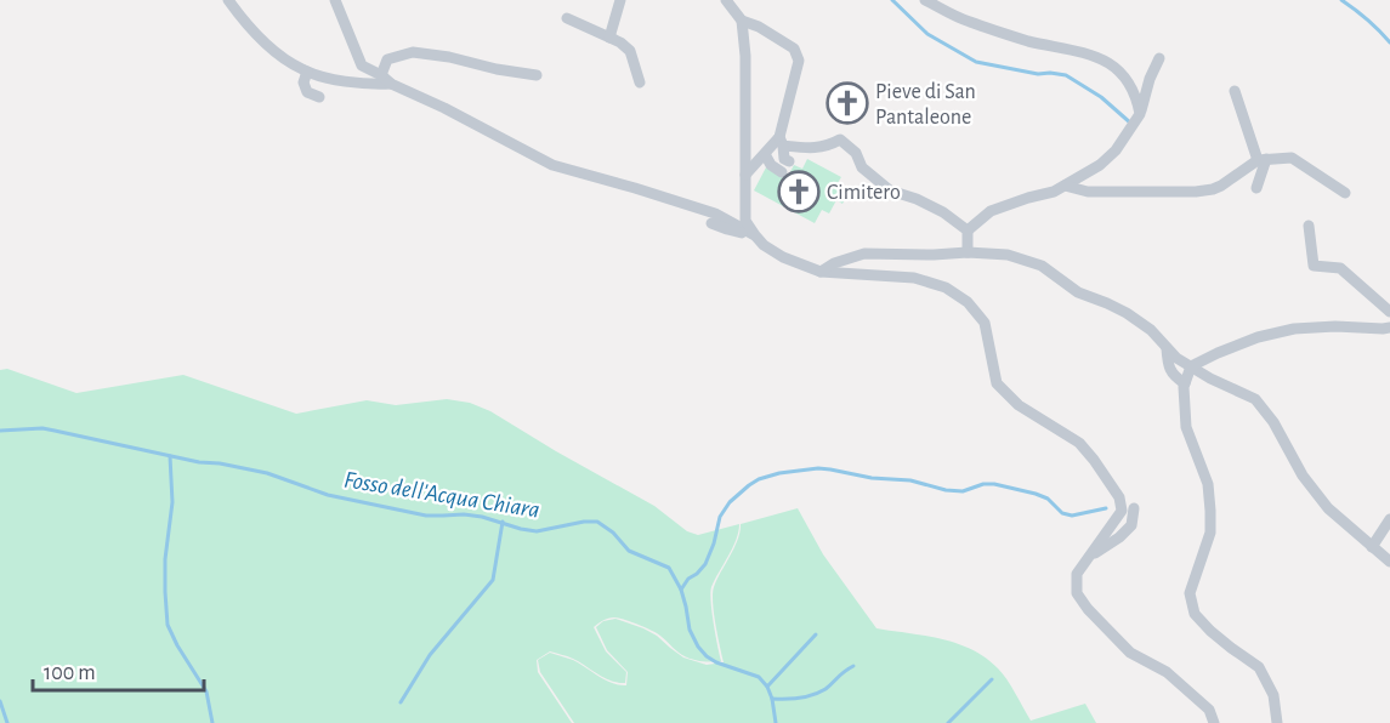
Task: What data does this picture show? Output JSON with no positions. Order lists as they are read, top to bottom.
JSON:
{
  "water": ["Fosso dell'Acqua Chiara"],
  "places": {
    "church": ["Pieve di San Pantaleone", "Cimitero"]
  },
  "scale_bar": "100 m"
}
